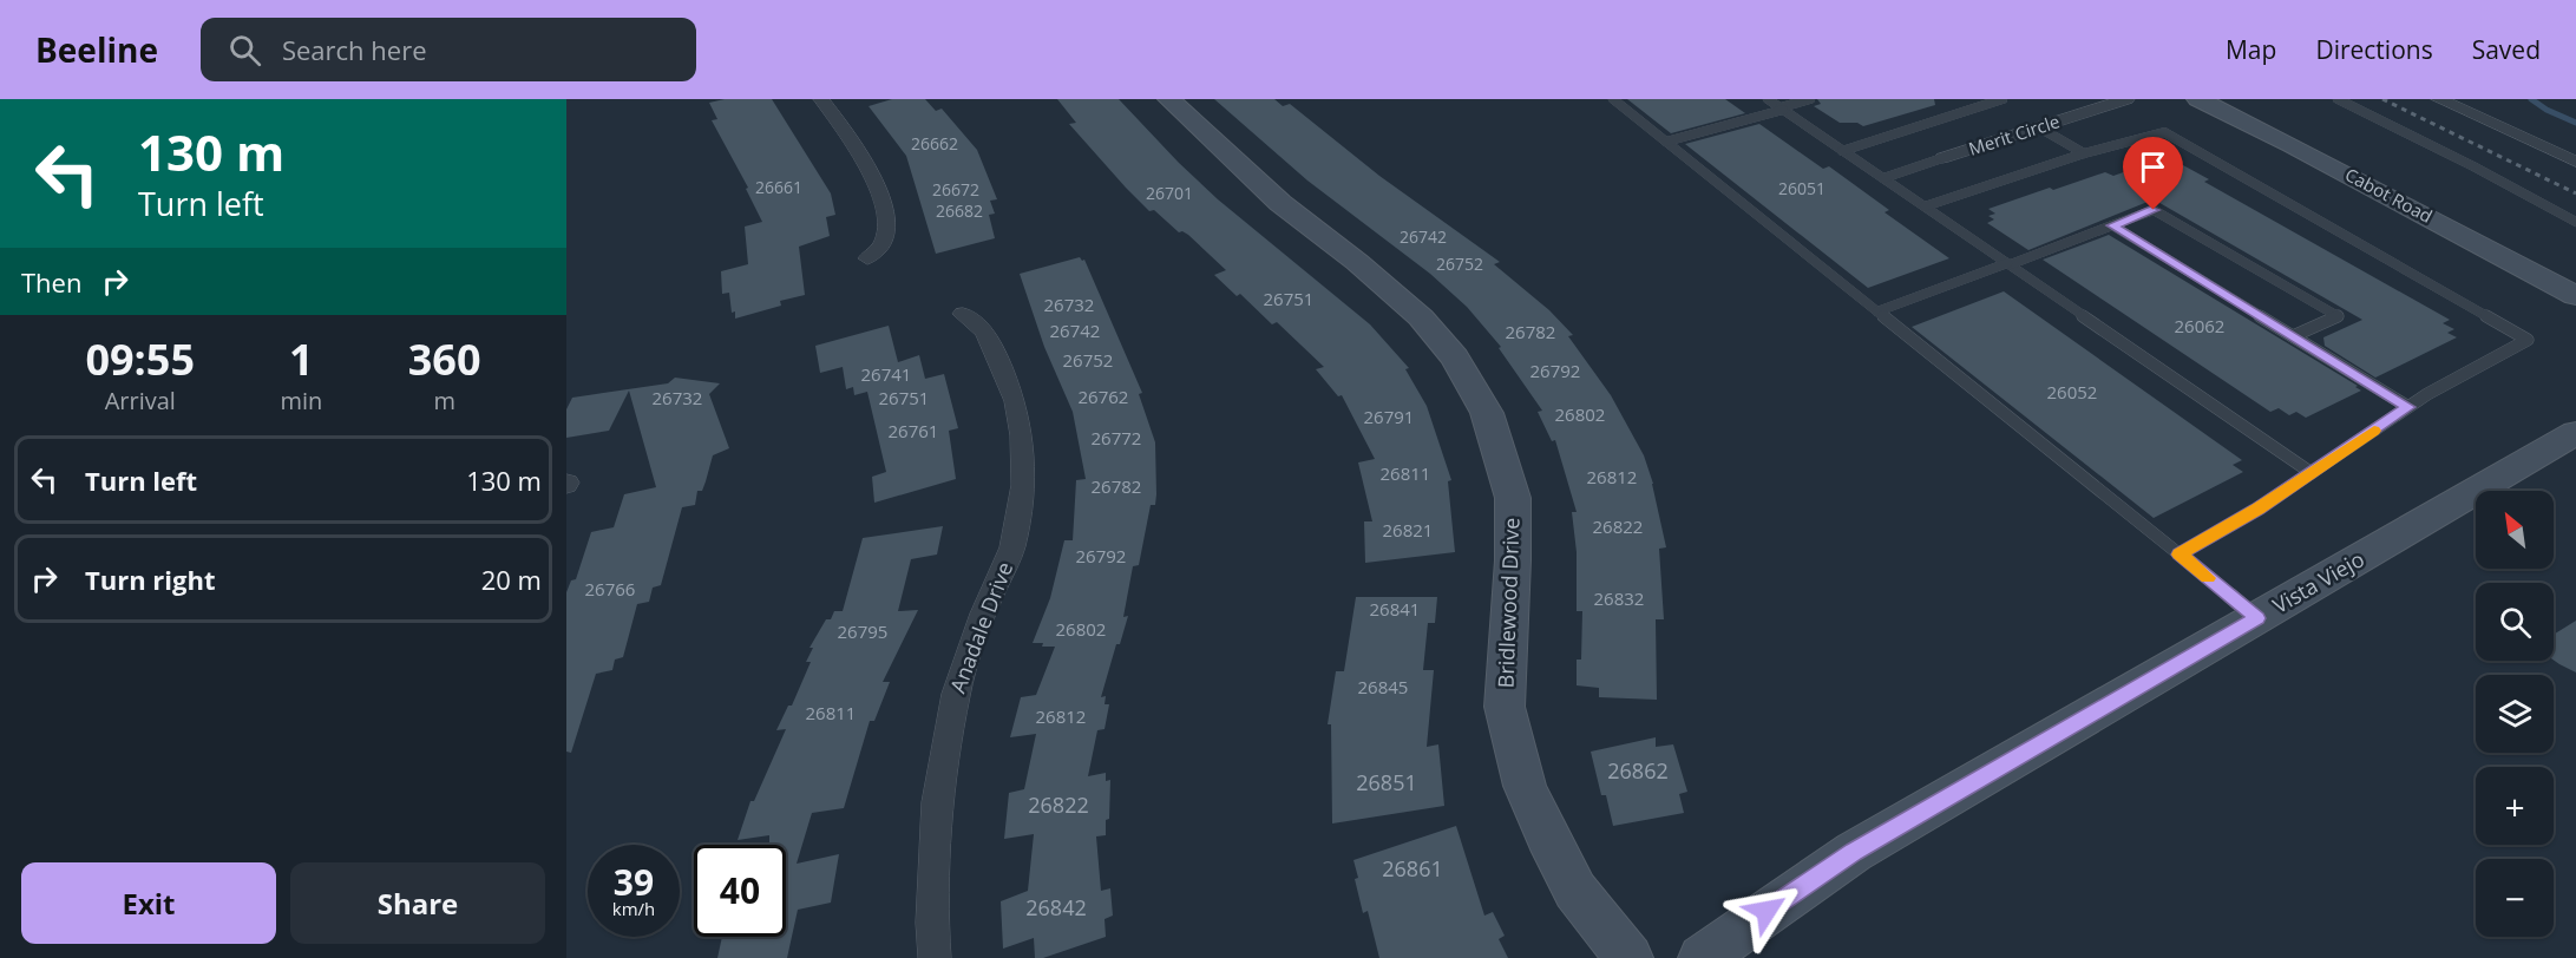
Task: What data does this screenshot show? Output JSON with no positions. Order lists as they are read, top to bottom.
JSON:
{
  "streets": {
    "street": [
      "Merit Circle",
      "Cabot Road",
      "Vista Viejo",
      "Bridlewood Drive",
      "Anadale Drive"
    ]
  },
  "house_numbers": [
    "26662",
    "26661",
    "26051",
    "26672",
    "26701",
    "26682",
    "26742",
    "26752",
    "26751",
    "26732",
    "26062",
    "26742",
    "26782",
    "26752",
    "26792",
    "26741",
    "26052",
    "26762",
    "26732",
    "26751",
    "26802",
    "26791",
    "26761",
    "26772",
    "26811",
    "26812",
    "26782",
    "26822",
    "26821",
    "26792",
    "26766",
    "26832",
    "26841",
    "26802",
    "26795",
    "26845",
    "26811",
    "26812",
    "26862",
    "26851",
    "26822",
    "26861",
    "26842"
  ],
  "north": "top left",
  "page": {
    "header": "Beeline",
    "search": "Search here",
    "nav": ["Map", "Directions", "Saved"],
    "turn": ["130 m", "Turn left"],
    "then": "Then",
    "eta": [
      "09:55",
      "Arrival",
      "1",
      "min",
      "360",
      "m"
    ],
    "list": [
      {
        "name": "Turn left",
        "value": "130 m"
      },
      {
        "name": "Turn right",
        "value": "20 m"
      }
    ],
    "map_buttons": ["+", "−"],
    "speed": "39 km/h",
    "limit": "40",
    "buttons": ["Exit", "Share"]
  }
}
